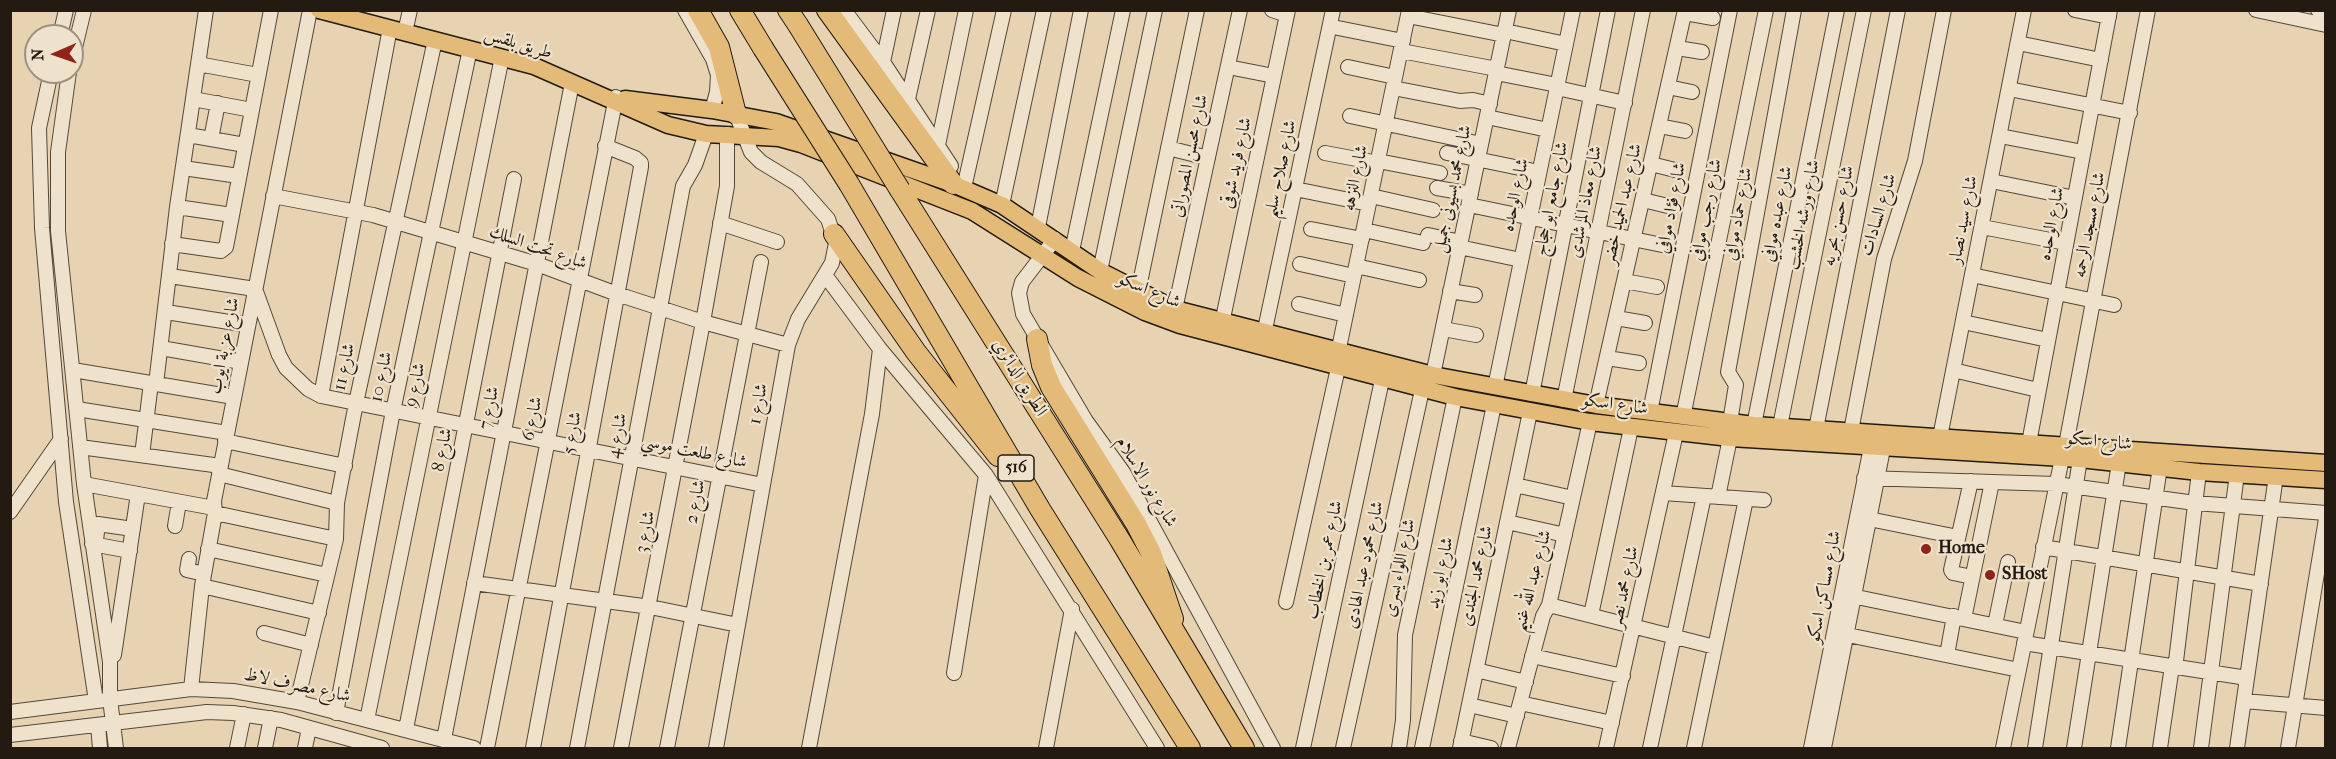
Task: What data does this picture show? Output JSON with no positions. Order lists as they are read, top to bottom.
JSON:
{
  "streets": {
    "highway": ["الطريق الدائري", "516"],
    "main road": ["طريق بلقس", "شارع اسكو"],
    "street": [
      "شارع محسن المصوراتى",
      "شارع فريد شوقى",
      "شارع صلاح سليم",
      "شارع النزهه",
      "شارع محمد بسيونى جميل",
      "شارع الوحده",
      "شارع جامع ابو حجاج",
      "شارع معاذ المرشدى",
      "شارع عبد الحميد خضر",
      "شارع فؤاد موافي",
      "شارع رجب موافي",
      "شارع حماد موافي",
      "شارع عبده موافي",
      "شارع ورشه الخشب",
      "شارع السادات",
      "شارع حسن بحريه",
      "شارع سيد نصار",
      "شارع مسجد الرحمه",
      "شارع تحت السلك",
      "شارع عزبة ايوب",
      "شارع 11",
      "شارع 10",
      "شارع 9",
      "شارع 1",
      "شارع 7",
      "شارع 6",
      "شارع 5",
      "شارع 4",
      "شارع 8",
      "شارع طلعت موسي",
      "شارع نور الاسلام",
      "شارع 2",
      "شارع 3",
      "شارع عمر بن الخطاب",
      "شارع محمود عبد الهادى",
      "شارع اللواء يسرى",
      "شارع ابو زيد",
      "شارع محمد الجندى",
      "شارع عبد الله غنيم",
      "شارع محمد نصر",
      "شارع مساكن اسكو",
      "شارع مصرف لاظ"
    ]
  },
  "crossings": [
    ["طريق بلقس", "شارع 11"],
    ["طريق بلقس", "شارع 10"],
    ["طريق بلقس", "شارع 9"],
    ["طريق بلقس", "شارع 7"],
    ["طريق بلقس", "شارع 6"],
    ["شارع محسن المصوراتى", "شارع اسكو"],
    ["شارع فريد شوقى", "شارع اسكو"],
    ["شارع صلاح سليم", "شارع اسكو"],
    ["شارع النزهه", "شارع اسكو"],
    ["شارع محمد بسيونى جميل", "شارع اسكو"],
    ["شارع الوحده", "شارع اسكو"],
    ["شارع جامع ابو حجاج", "شارع اسكو"],
    ["شارع معاذ المرشدى", "شارع اسكو"],
    ["شارع عبد الحميد خضر", "شارع اسكو"],
    ["شارع فؤاد موافي", "شارع اسكو"],
    ["شارع رجب موافي", "شارع اسكو"],
    ["شارع حماد موافي", "شارع اسكو"],
    ["شارع عبده موافي", "شارع اسكو"],
    ["شارع ورشه الخشب", "شارع اسكو"],
    ["شارع السادات", "شارع اسكو"],
    ["شارع حسن بحريه", "شارع اسكو"],
    ["شارع سيد نصار", "شارع اسكو"],
    ["شارع مسجد الرحمه", "شارع اسكو"],
    ["شارع تحت السلك", "شارع عزبة ايوب"],
    ["شارع تحت السلك", "شارع 11"],
    ["شارع تحت السلك", "شارع 10"],
    ["شارع تحت السلك", "شارع 9"],
    ["شارع تحت السلك", "شارع 1"],
    ["شارع تحت السلك", "شارع 7"],
    ["شارع تحت السلك", "شارع 6"],
    ["شارع تحت السلك", "شارع 5"],
    ["شارع تحت السلك", "شارع 4"],
    ["شارع تحت السلك", "شارع 8"],
    ["شارع تحت السلك", "شارع 2"],
    ["شارع تحت السلك", "شارع 3"],
    ["شارع اسكو", "شارع نور الاسلام"],
    ["شارع اسكو", "شارع عمر بن الخطاب"],
    ["شارع اسكو", "شارع محمود عبد الهادى"],
    ["شارع اسكو", "شارع اللواء يسرى"],
    ["شارع اسكو", "شارع ابو زيد"],
    ["شارع اسكو", "شارع محمد الجندى"],
    ["شارع اسكو", "شارع عبد الله غنيم"],
    ["شارع اسكو", "شارع محمد نصر"],
    ["شارع اسكو", "شارع مساكن اسكو"],
    ["شارع عزبة ايوب", "شارع طلعت موسي"],
    ["شارع عزبة ايوب", "شارع مصرف لاظ"],
    ["شارع 11", "شارع طلعت موسي"],
    ["شارع 11", "شارع مصرف لاظ"],
    ["شارع 10", "شارع طلعت موسي"],
    ["شارع 10", "شارع مصرف لاظ"],
    ["شارع 9", "شارع طلعت موسي"],
    ["شارع 9", "شارع مصرف لاظ"],
    ["شارع 1", "شارع طلعت موسي"],
    ["شارع 7", "شارع طلعت موسي"],
    ["شارع 7", "شارع مصرف لاظ"],
    ["شارع 6", "شارع 5"],
    ["شارع 6", "شارع طلعت موسي"],
    ["شارع 5", "شارع طلعت موسي"],
    ["شارع 4", "شارع طلعت موسي"],
    ["شارع 8", "شارع طلعت موسي"],
    ["شارع 8", "شارع مصرف لاظ"],
    ["شارع طلعت موسي", "شارع 2"],
    ["شارع طلعت موسي", "شارع 3"]
  ],
  "places": ["Home", "SHost"],
  "north": "left"
}
